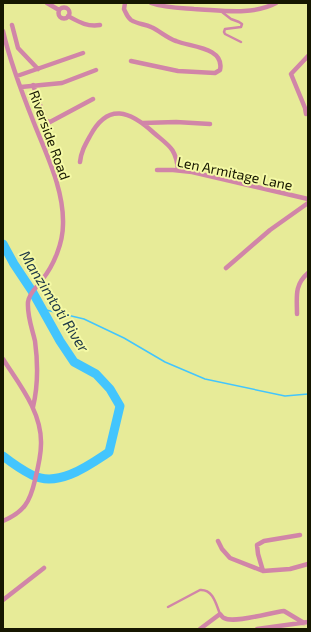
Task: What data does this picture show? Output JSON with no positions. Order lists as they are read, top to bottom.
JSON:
{
  "streets": {
    "street": ["Riverside Road", "Len Armitage Lane"]
  },
  "water": ["Manzimtoti River"]
}
